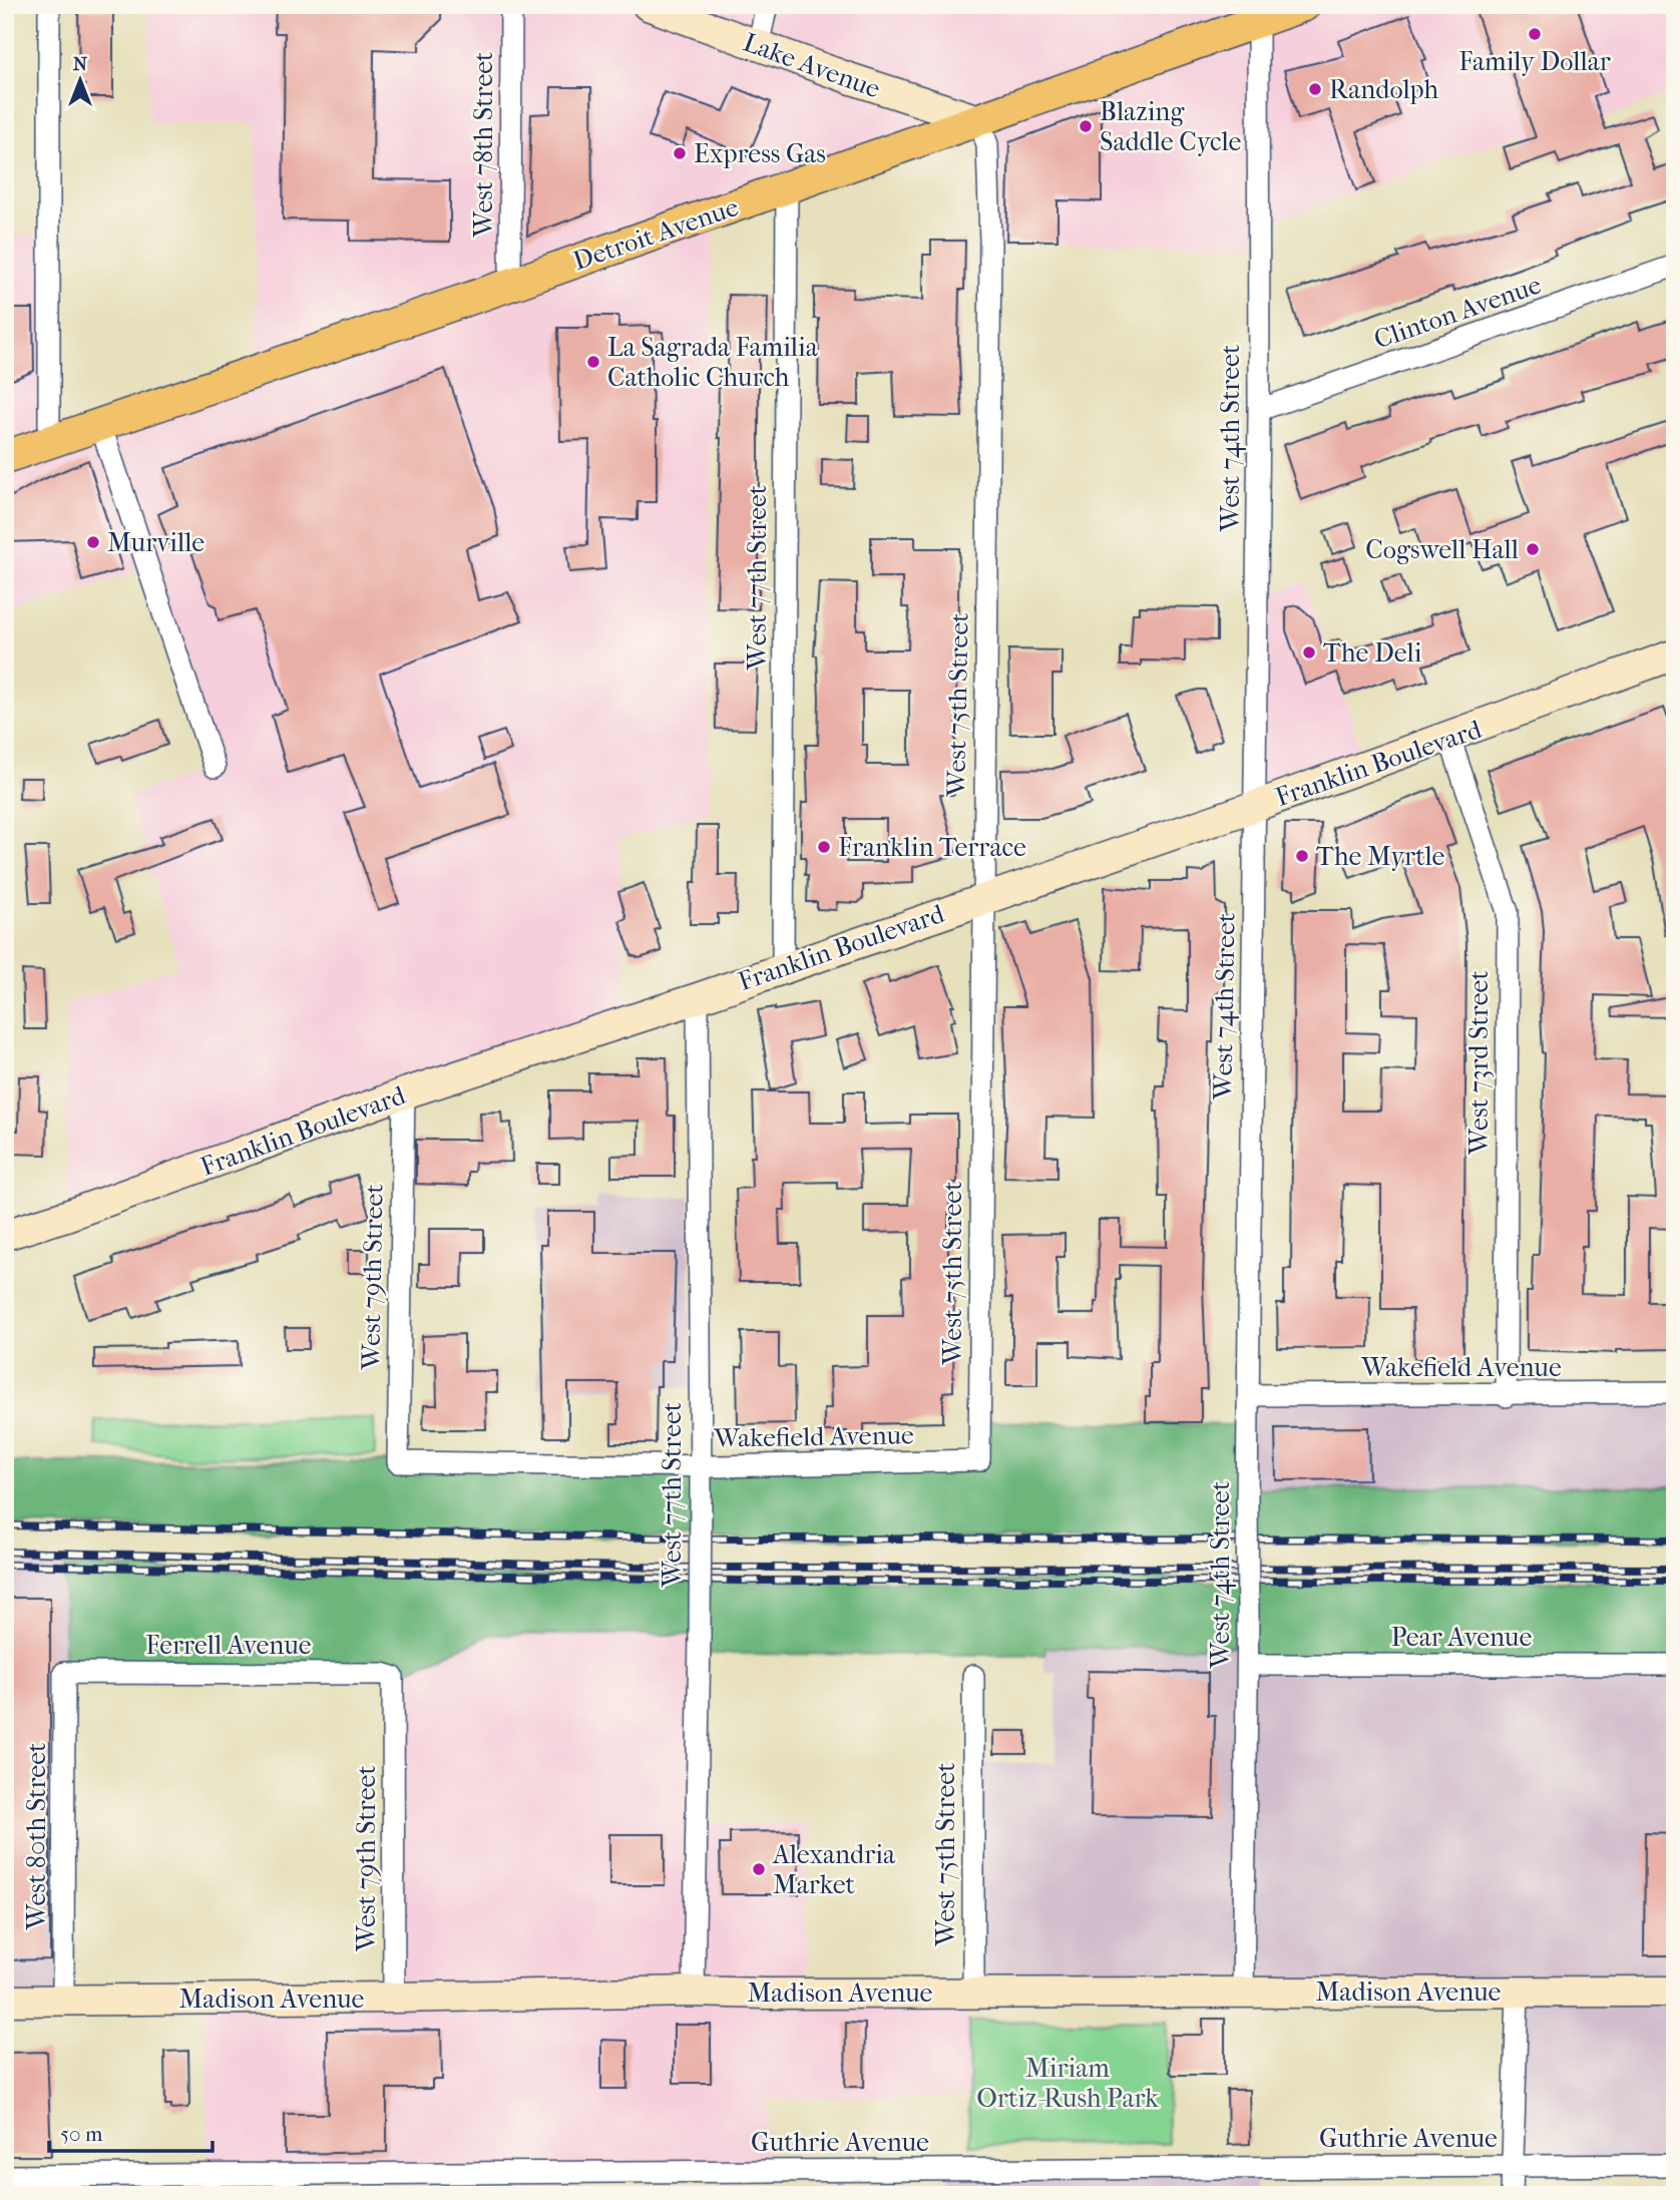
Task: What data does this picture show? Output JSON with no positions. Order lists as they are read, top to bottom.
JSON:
{
  "streets": {
    "main road": ["Detroit Avenue"],
    "street": [
      "Lake Avenue",
      "West 78th Street",
      "Clinton Avenue",
      "West 74th Street",
      "West 77th Street",
      "West 75th Street",
      "Franklin Boulevard",
      "West 73rd Street",
      "West 79th Street",
      "Wakefield Avenue",
      "Pear Avenue",
      "Ferrell Avenue",
      "West 80th Street",
      "Madison Avenue",
      "Guthrie Avenue"
    ]
  },
  "crossings": [
    ["Lake Avenue", "Detroit Avenue"],
    ["Lake Avenue", "West 75th Street"],
    ["West 78th Street", "Detroit Avenue"],
    ["Detroit Avenue", "West 74th Street"],
    ["Detroit Avenue", "West 77th Street"],
    ["Detroit Avenue", "West 75th Street"],
    ["Clinton Avenue", "West 74th Street"],
    ["West 74th Street", "Franklin Boulevard"],
    ["West 74th Street", "Wakefield Avenue"],
    ["West 74th Street", "Pear Avenue"],
    ["West 74th Street", "Madison Avenue"],
    ["West 77th Street", "Franklin Boulevard"],
    ["West 77th Street", "Wakefield Avenue"],
    ["West 77th Street", "Madison Avenue"],
    ["West 75th Street", "Franklin Boulevard"],
    ["West 75th Street", "Wakefield Avenue"],
    ["West 75th Street", "Madison Avenue"],
    ["Franklin Boulevard", "West 73rd Street"],
    ["Franklin Boulevard", "West 79th Street"],
    ["West 73rd Street", "Wakefield Avenue"],
    ["West 79th Street", "Wakefield Avenue"],
    ["West 79th Street", "Ferrell Avenue"],
    ["West 79th Street", "Madison Avenue"],
    ["Ferrell Avenue", "West 80th Street"],
    ["West 80th Street", "Madison Avenue"]
  ],
  "parks": ["Miriam Ortiz-Rush Park"],
  "places": [
    "Family Dollar",
    "Randolph",
    "Blazing Saddle Cycle",
    "Express Gas",
    "La Sagrada Familia Catholic Church",
    "Murville",
    "Cogswell Hall",
    "The Deli",
    "Franklin Terrace",
    "The Myrtle",
    "Alexandria Market"
  ],
  "scale_bar": "50 m",
  "north": "top"
}
